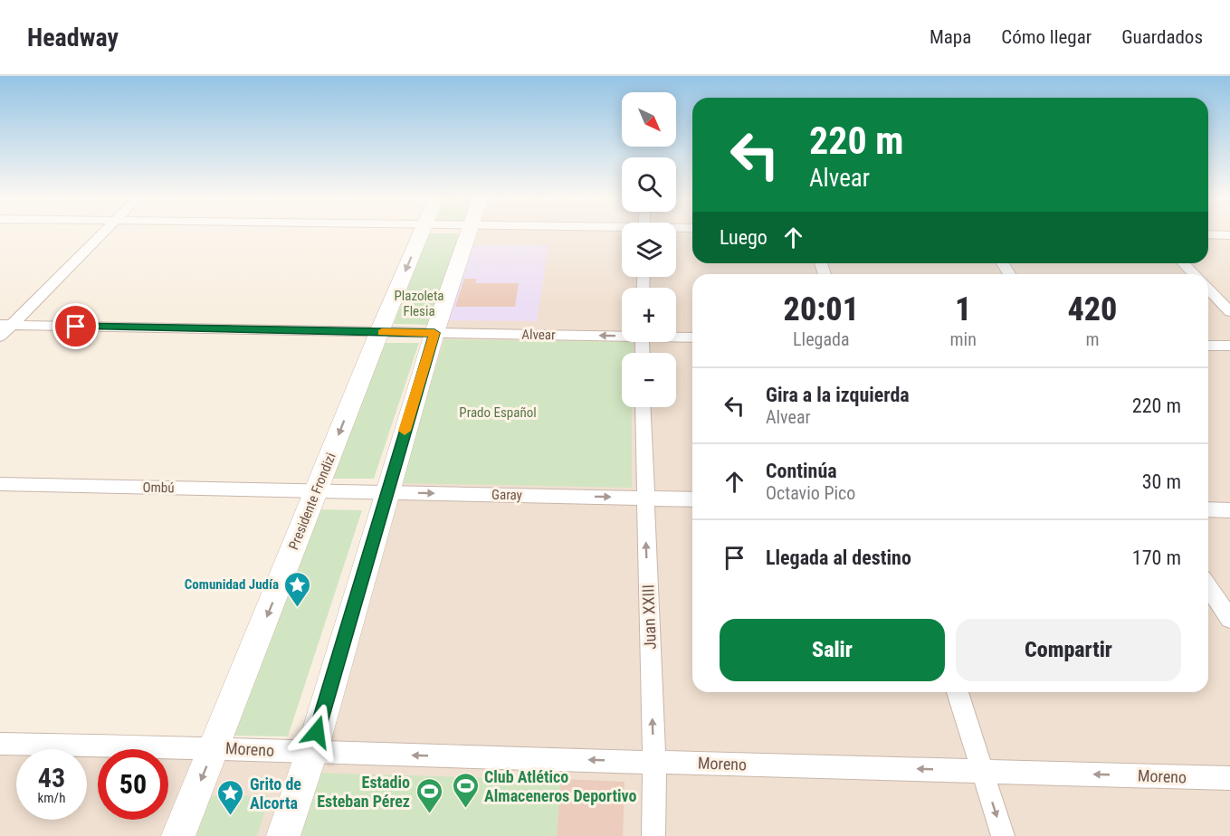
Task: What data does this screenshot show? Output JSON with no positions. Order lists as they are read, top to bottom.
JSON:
{
  "streets": {
    "main road": ["Presidente Frondizi"],
    "street": [
      "Alvear",
      "Ombú",
      "Garay",
      "Juan XXIII",
      "Moreno"
    ]
  },
  "crossings": [
    ["Alvear", "Presidente Frondizi"],
    ["Ombú", "Garay"],
    ["Ombú", "Presidente Frondizi"],
    ["Garay", "Presidente Frondizi"],
    ["Garay", "Juan XXIII"],
    ["Presidente Frondizi", "Moreno"],
    ["Juan XXIII", "Moreno"]
  ],
  "one_way": ["Garay", "Juan XXIII", "Moreno"],
  "parks": ["Plazoleta Flesia", "Prado Español"],
  "places": {
    "place": ["Comunidad Judía", "Grito de Alcorta"],
    "sports": ["Club Atlético Almaceneros Deportivo", "Estadio Esteban Pérez"]
  },
  "north": "bottom right",
  "page": {
    "header": "Headway",
    "nav": ["Mapa", "Cómo llegar", "Guardados"],
    "map_buttons": ["+", "−"],
    "turn": ["220 m", "Alvear"],
    "then": "Luego",
    "eta": [
      "20:01",
      "Llegada",
      "1",
      "min",
      "420",
      "m"
    ],
    "list": [
      {
        "name": "Gira a la izquierda",
        "note": "Alvear",
        "value": "220 m"
      },
      {
        "name": "Continúa",
        "note": "Octavio Pico",
        "value": "30 m"
      },
      {
        "name": "Llegada al destino",
        "value": "170 m"
      }
    ],
    "buttons": ["Salir", "Compartir"],
    "speed": "43 km/h",
    "limit": "50"
  }
}
